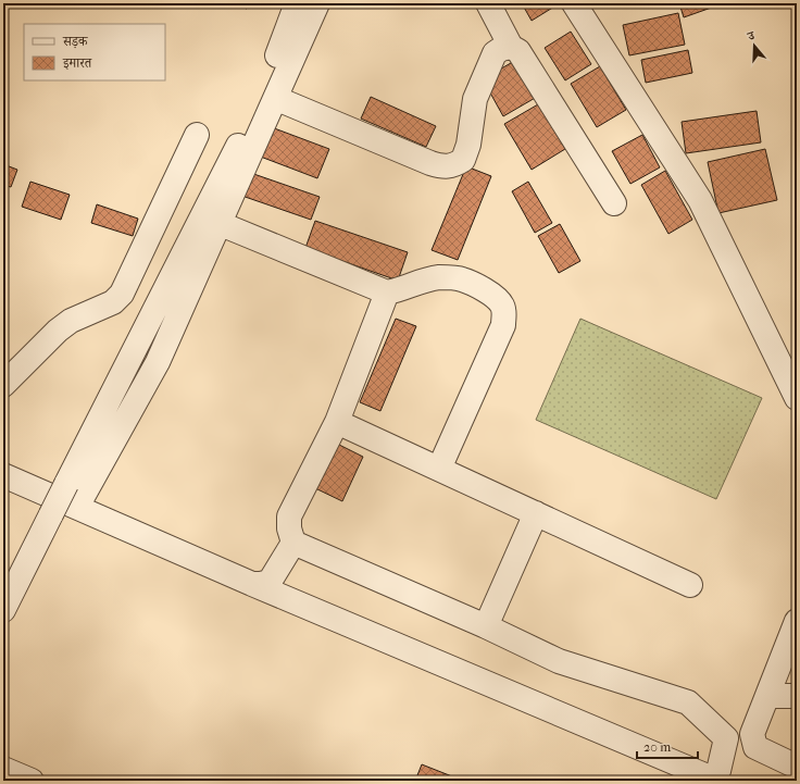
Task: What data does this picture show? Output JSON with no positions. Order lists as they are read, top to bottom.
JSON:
{
  "legend": ["सड़क", "इमारत"],
  "scale_bar": "20 m",
  "north": "top"
}
